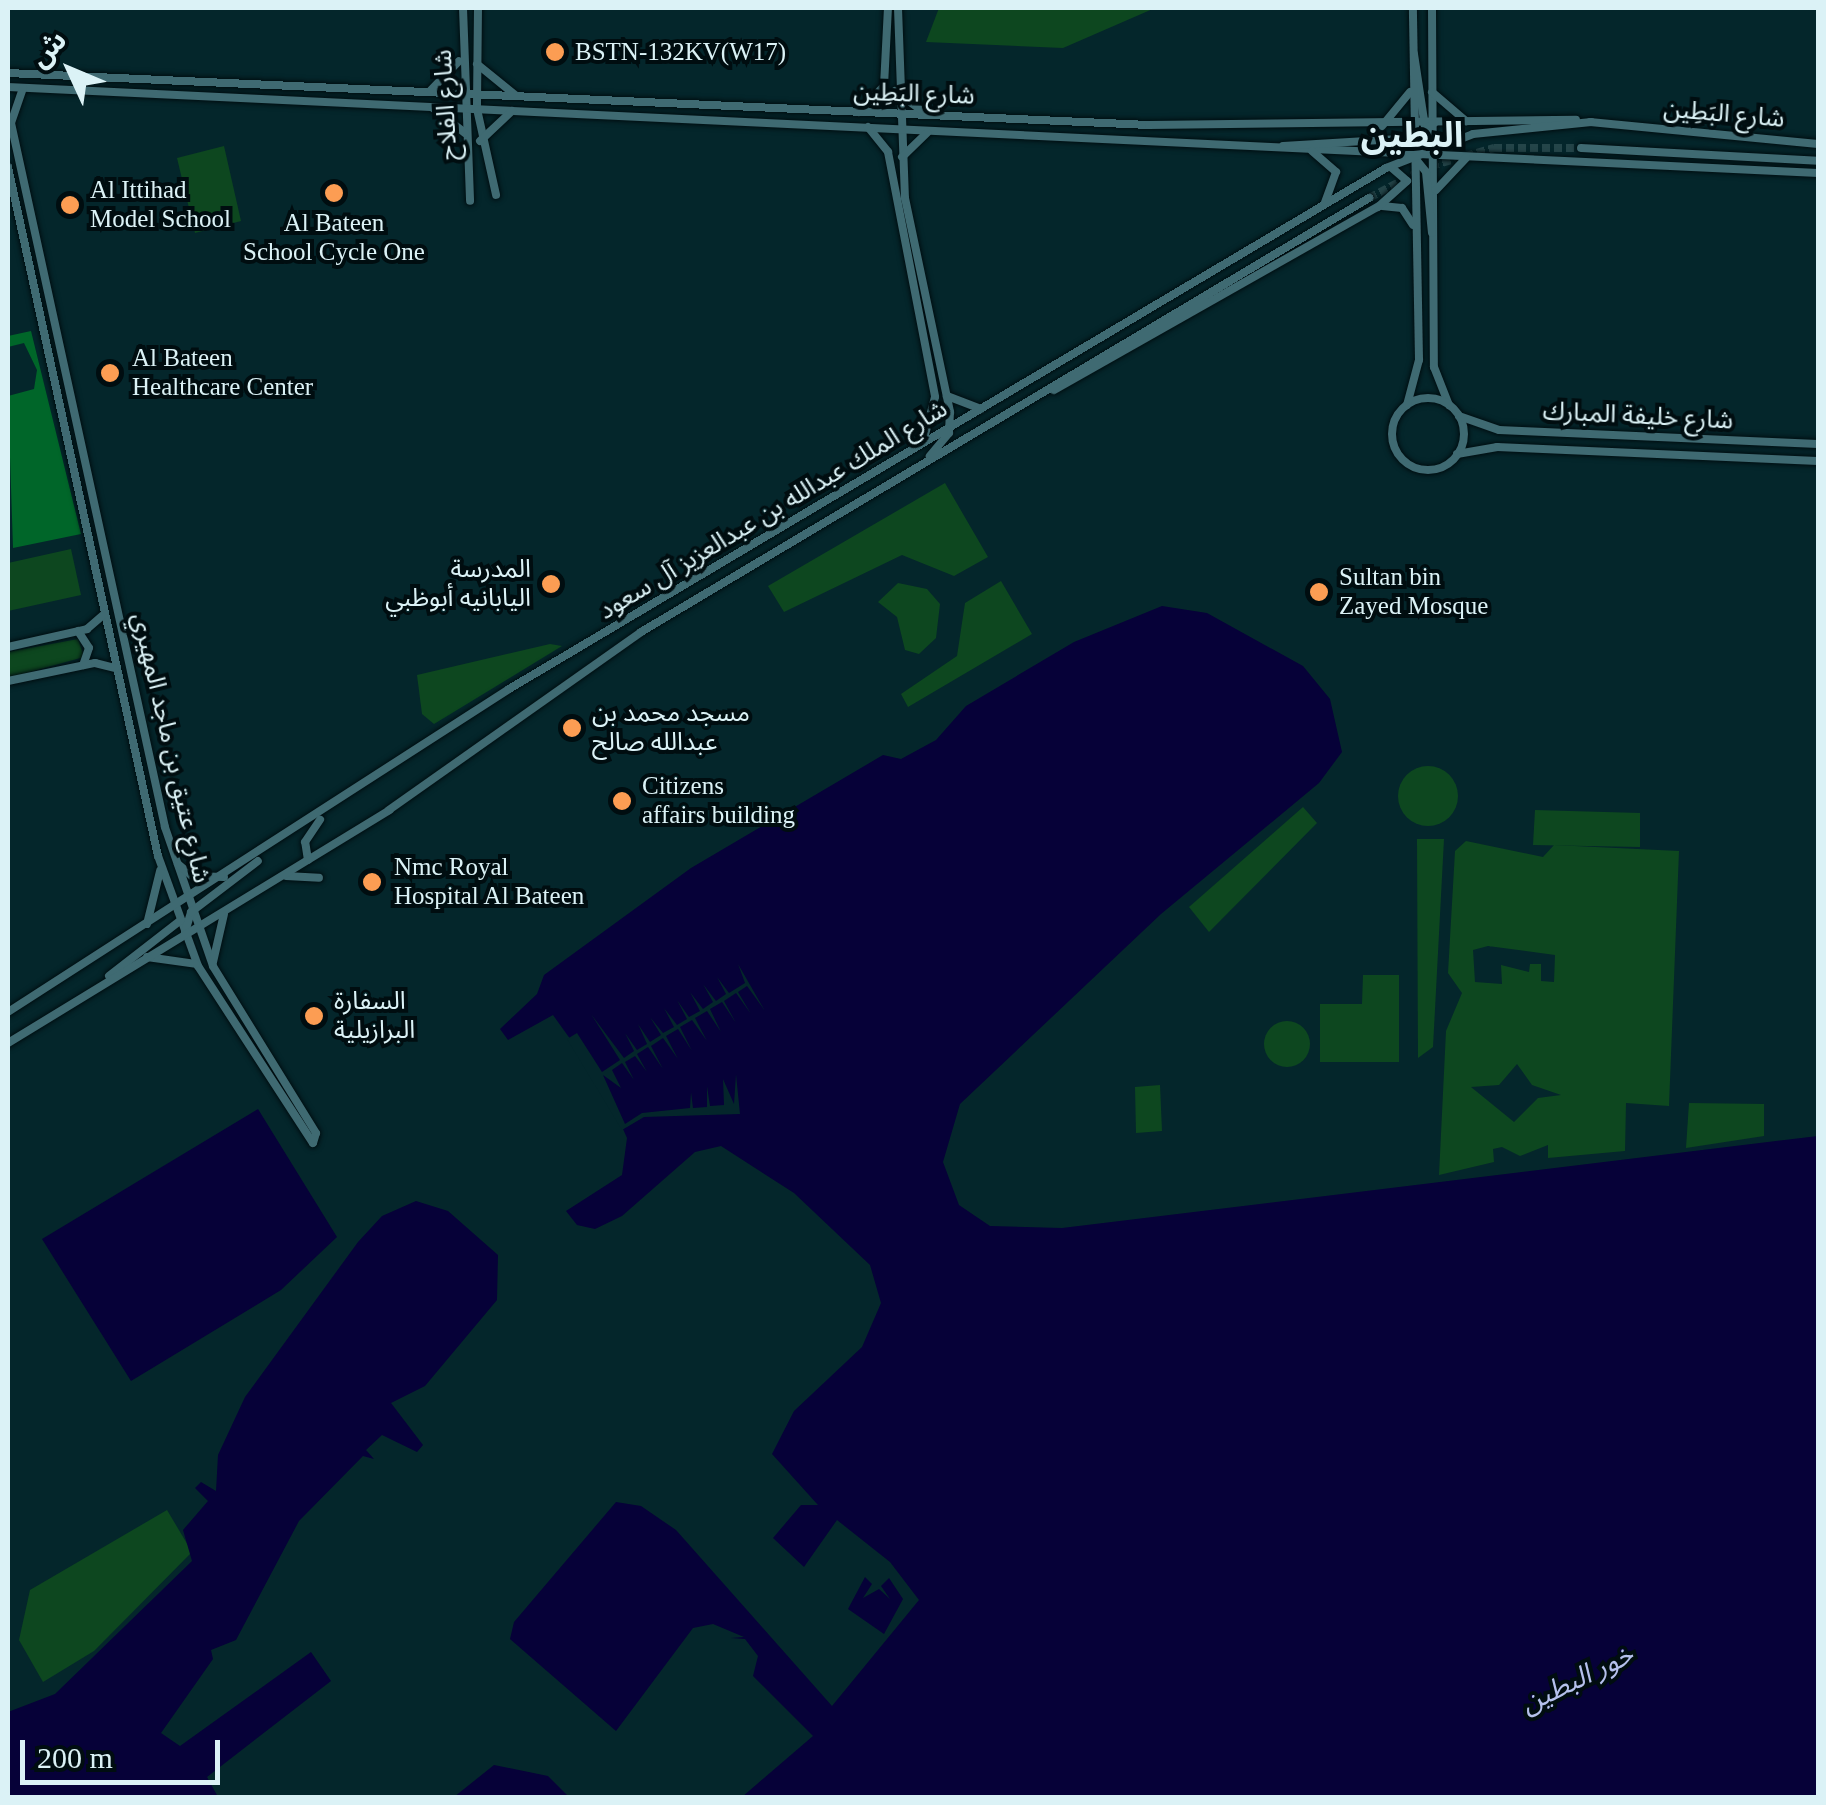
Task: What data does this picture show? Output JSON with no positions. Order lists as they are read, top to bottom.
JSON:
{
  "streets": {
    "main road": [
      "شارع البَطِين",
      "شارع الفلاح",
      "شارع خليفة المبارك",
      "شارع الملك عبدالله بن عبدالعزيز آل سعود",
      "شارع عتيق بن ماجد المهيري"
    ]
  },
  "crossings": [
    ["شارع البَطِين", "شارع الفلاح"],
    ["شارع البَطِين", "شارع الملك عبدالله بن عبدالعزيز آل سعود"],
    ["شارع البَطِين", "شارع عتيق بن ماجد المهيري"],
    ["شارع الملك عبدالله بن عبدالعزيز آل سعود", "شارع عتيق بن ماجد المهيري"]
  ],
  "districts": ["البطين"],
  "water": ["خور البطين"],
  "places": [
    "BSTN-132KV(W17)",
    "Al Bateen School Cycle One",
    "Al Ittihad Model School",
    "Al Bateen Healthcare Center",
    "المدرسة اليابانيه أبوظبي",
    "Sultan bin Zayed Mosque",
    "مسجد محمد بن عبدالله صالح",
    "Citizens affairs building",
    "Nmc Royal Hospital Al Bateen",
    "السفارة البرازيلية"
  ],
  "scale_bar": "200 m",
  "north": "top left"
}
